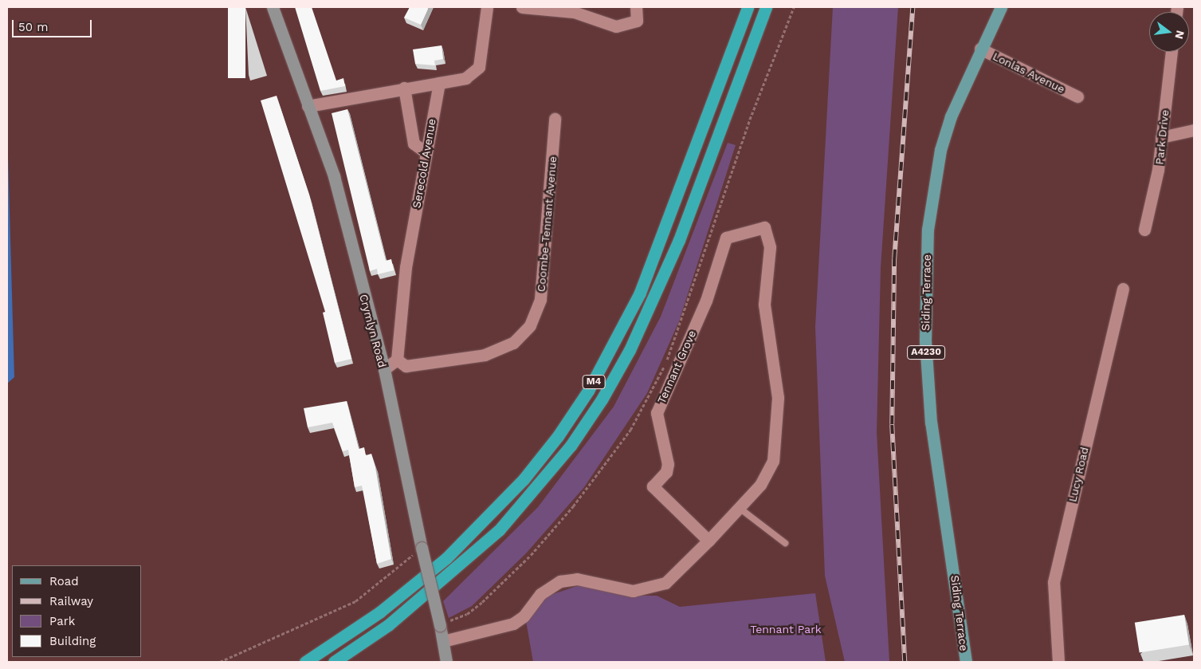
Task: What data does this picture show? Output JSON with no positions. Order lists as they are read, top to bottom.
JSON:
{
  "streets": {
    "highway": ["M4"],
    "main road": ["Siding Terrace", "A4230"],
    "street": [
      "Lonlas Avenue",
      "Park Drive",
      "Serecold Avenue",
      "Coombe-Tennant Avenue",
      "Crymlyn Road",
      "Tennant Grove",
      "Lucy Road"
    ]
  },
  "crossings": [
    ["Lonlas Avenue", "Siding Terrace"],
    ["Lonlas Avenue", "A4230"],
    ["Serecold Avenue", "Coombe-Tennant Avenue"],
    ["Siding Terrace", "A4230"]
  ],
  "parks": ["Tennant Park"],
  "legend": [
    "Road",
    "Railway",
    "Park",
    "Building"
  ],
  "scale_bar": "50 m",
  "north": "right"
}
